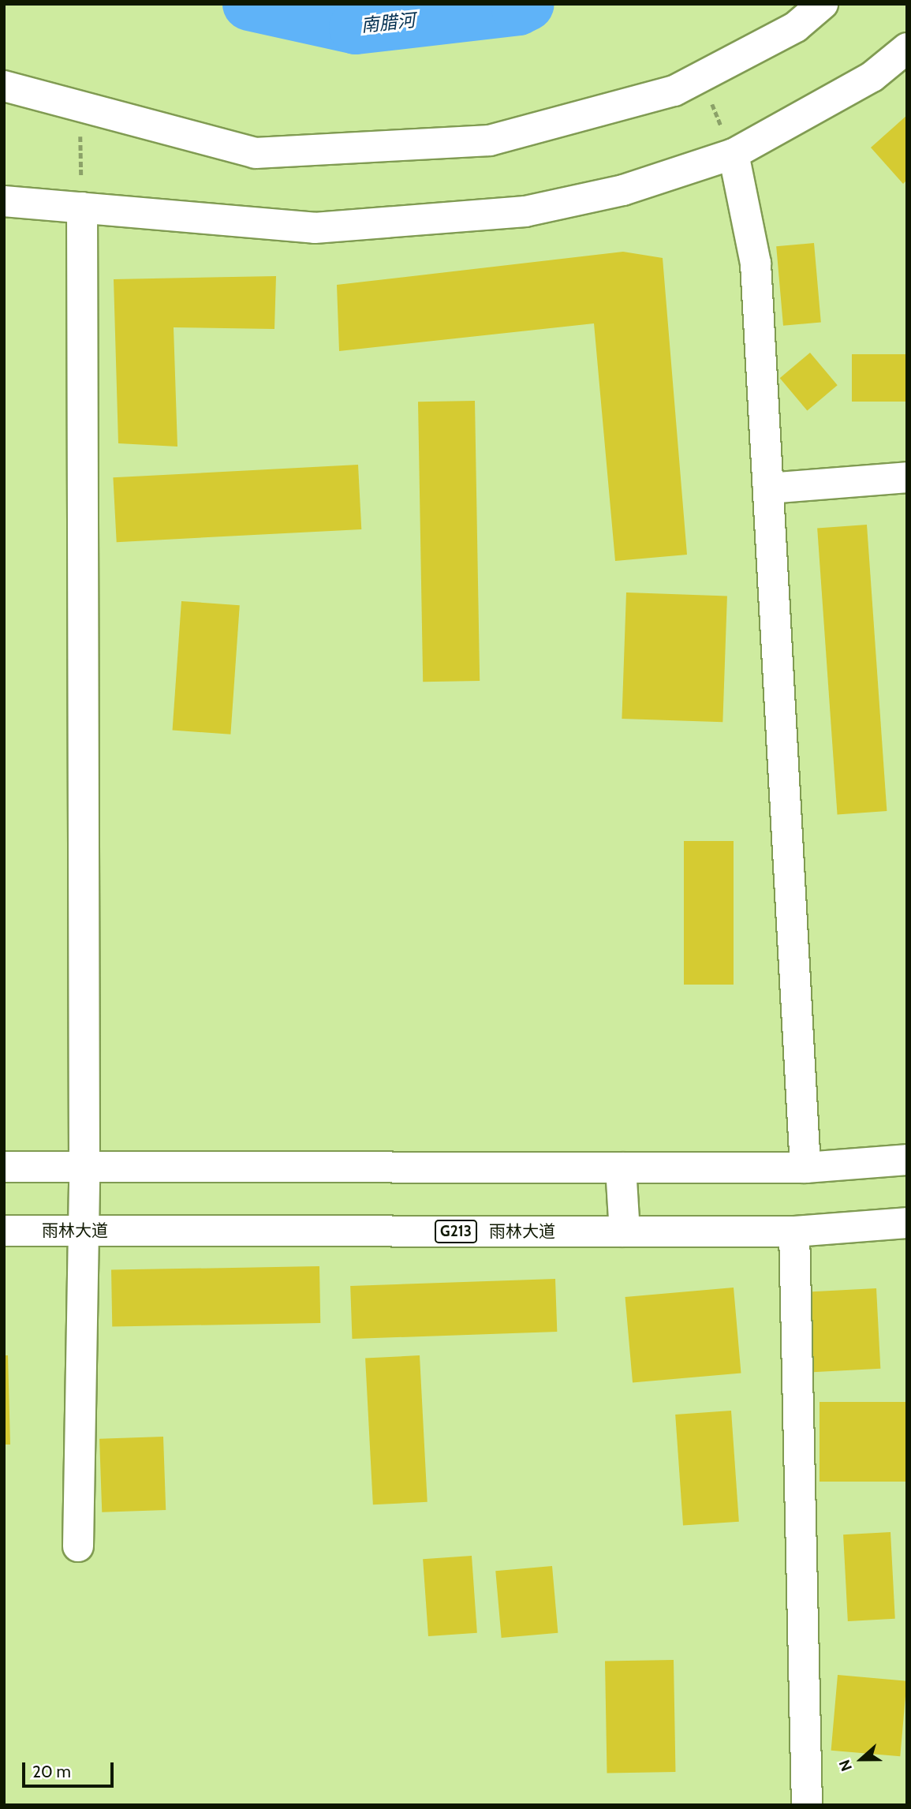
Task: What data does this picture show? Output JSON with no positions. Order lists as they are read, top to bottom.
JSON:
{
  "streets": {
    "main road": ["雨林大道", "G213"]
  },
  "water": ["南腊河"],
  "scale_bar": "20 m",
  "north": "left"
}
